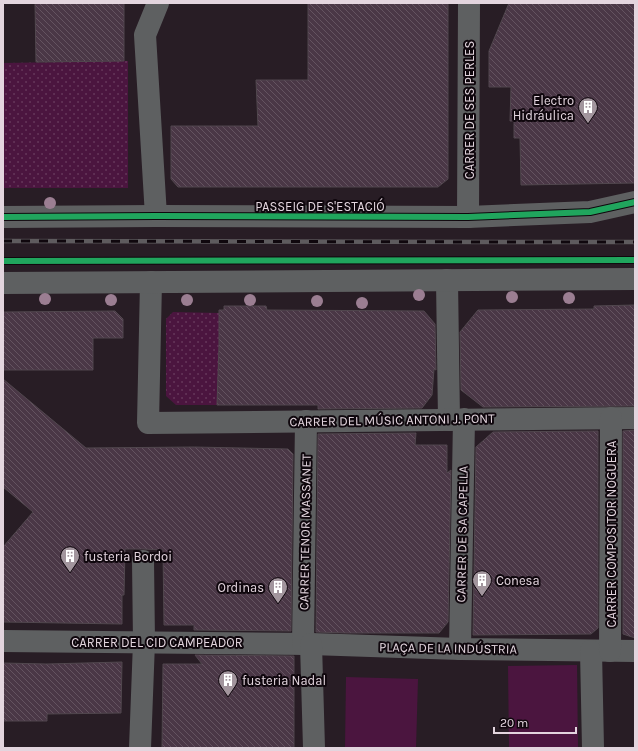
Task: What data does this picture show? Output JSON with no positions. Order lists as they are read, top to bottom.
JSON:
{
  "streets": {
    "street": [
      "CARRER DE SES PERLES",
      "PASSEIG DE S'ESTACIÓ",
      "CARRER DEL MÚSIC ANTONI J. PONT",
      "CARRER TENOR MASSANET",
      "CARRER DE SA CAPELLA",
      "CARRER COMPOSITOR NOGUERA",
      "CARRER DEL CID CAMPEADOR",
      "PLAÇA DE LA INDÚSTRIA"
    ]
  },
  "crossings": [
    ["CARRER DE SES PERLES", "PASSEIG DE S'ESTACIÓ"],
    ["CARRER DEL MÚSIC ANTONI J. PONT", "CARRER TENOR MASSANET"],
    ["CARRER DEL MÚSIC ANTONI J. PONT", "CARRER DE SA CAPELLA"],
    ["CARRER DEL MÚSIC ANTONI J. PONT", "CARRER COMPOSITOR NOGUERA"],
    ["CARRER TENOR MASSANET", "CARRER DEL CID CAMPEADOR"],
    ["CARRER TENOR MASSANET", "PLAÇA DE LA INDÚSTRIA"],
    ["CARRER DE SA CAPELLA", "PLAÇA DE LA INDÚSTRIA"],
    ["CARRER COMPOSITOR NOGUERA", "PLAÇA DE LA INDÚSTRIA"],
    ["CARRER DEL CID CAMPEADOR", "PLAÇA DE LA INDÚSTRIA"]
  ],
  "places": {
    "building": [
      "Electro Hidráulica",
      "fusteria Bordoi",
      "Conesa",
      "Ordinas",
      "fusteria Nadal"
    ]
  },
  "scale_bar": "20 m"
}
